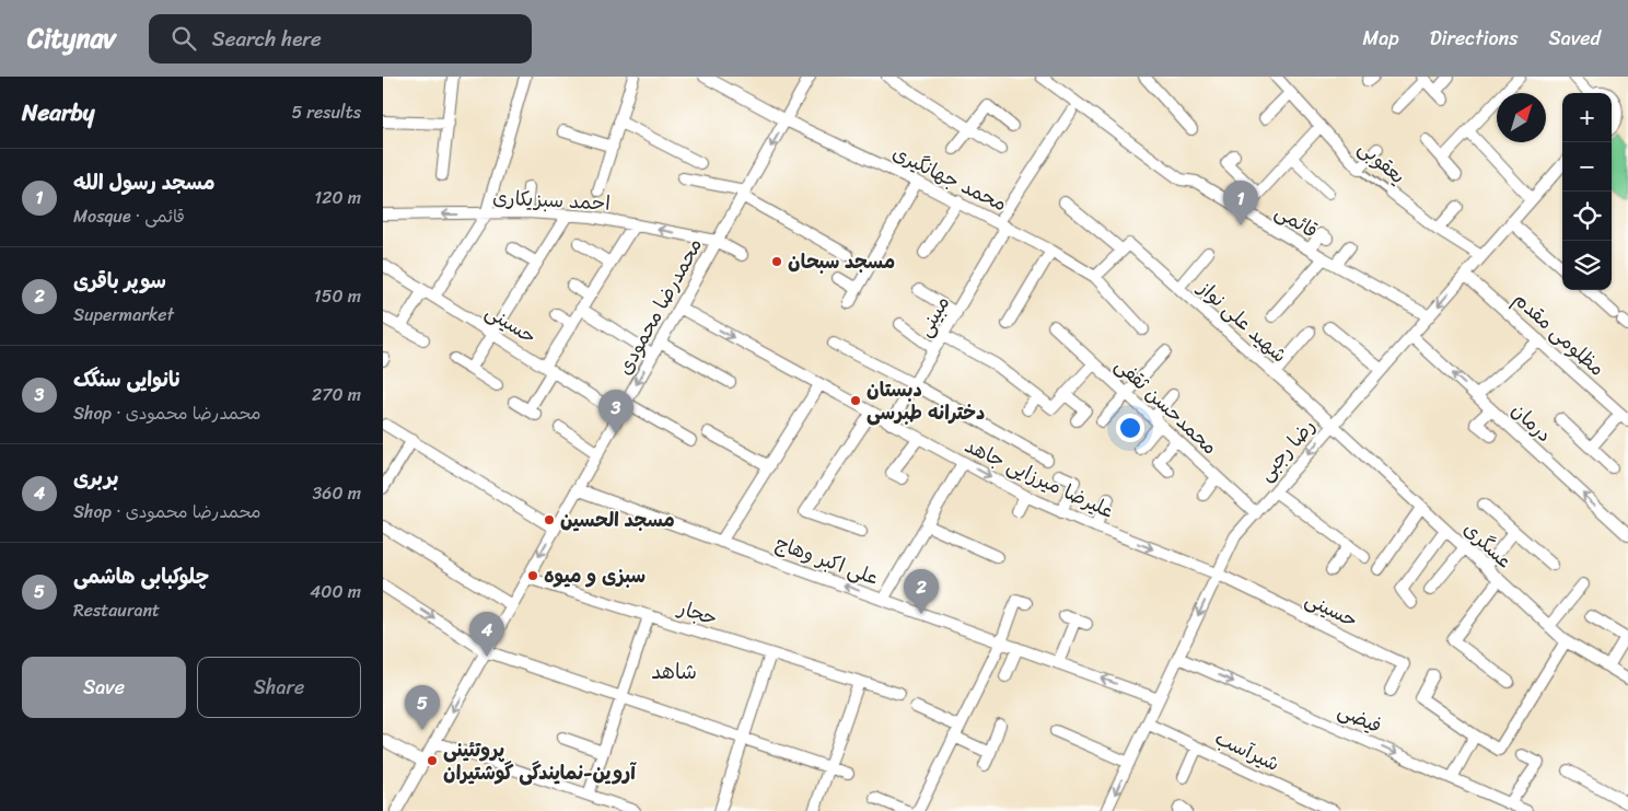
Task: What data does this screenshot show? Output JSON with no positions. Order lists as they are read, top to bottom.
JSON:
{
  "streets": {
    "street": [
      "یعقوبی",
      "محمد جهانگیری",
      "احمد سبزیکاری",
      "قائمی",
      "محمدرضا محمودی",
      "مبینی",
      "شهید علی نواز",
      "حسینی",
      "مظلومی مقدم",
      "محمدحسن ثقفی",
      "درمان",
      "رضا رجبی",
      "علیرضا میرزایی جاهد",
      "عسگری",
      "علی اکبر وهاج",
      "حجار",
      "فیضی",
      "شیرآسب"
    ]
  },
  "crossings": [
    ["یعقوبی", "رضا رجبی"],
    ["محمد جهانگیری", "محمدرضا محمودی"],
    ["محمد جهانگیری", "مبینی"],
    ["احمد سبزیکاری", "محمدرضا محمودی"],
    ["قائمی", "رضا رجبی"],
    ["محمدرضا محمودی", "حسینی"],
    ["محمدرضا محمودی", "علیرضا میرزایی جاهد"],
    ["محمدرضا محمودی", "علی اکبر وهاج"],
    ["محمدرضا محمودی", "حجار"],
    ["مبینی", "علیرضا میرزایی جاهد"],
    ["شهید علی نواز", "رضا رجبی"],
    ["شهید علی نواز", "عسگری"],
    ["حسینی", "رضا رجبی"],
    ["حسینی", "علیرضا میرزایی جاهد"],
    ["مظلومی مقدم", "رضا رجبی"],
    ["محمدحسن ثقفی", "رضا رجبی"],
    ["درمان", "رضا رجبی"],
    ["رضا رجبی", "علیرضا میرزایی جاهد"],
    ["رضا رجبی", "عسگری"],
    ["رضا رجبی", "علی اکبر وهاج"],
    ["رضا رجبی", "فیضی"],
    ["رضا رجبی", "شیرآسب"]
  ],
  "one_way": ["محمدرضا محمودی", "رضا رجبی", "فیضی"],
  "districts": ["شاهد"],
  "places": [
    "مسجد سبحان",
    "دبستان دخترانه طبرسی",
    "مسجد الحسین",
    "سبزی و میوه",
    "پروتئینی آروین-نمایندگی گوشتیران"
  ],
  "north": "top right",
  "page": {
    "header": "Citynav",
    "search": "Search here",
    "nav": ["Map", "Directions", "Saved"],
    "heading": ["Nearby", "5 results"],
    "map_buttons": ["+", "−"],
    "list": [
      {
        "mark": "1",
        "name": "مسجد رسول الله",
        "note": "Mosque · قائمی",
        "value": "120 m"
      },
      {
        "mark": "2",
        "name": "سوپر باقری",
        "note": "Supermarket",
        "value": "150 m"
      },
      {
        "mark": "3",
        "name": "نانوایی سنگک",
        "note": "Shop · محمدرضا محمودی",
        "value": "270 m"
      },
      {
        "mark": "4",
        "name": "بربری",
        "note": "Shop · محمدرضا محمودی",
        "value": "360 m"
      },
      {
        "mark": "5",
        "name": "چلوکبابی هاشمی",
        "note": "Restaurant",
        "value": "400 m"
      }
    ],
    "pins": [
      "1",
      "3",
      "2",
      "4",
      "5"
    ],
    "buttons": ["Save", "Share"]
  }
}
